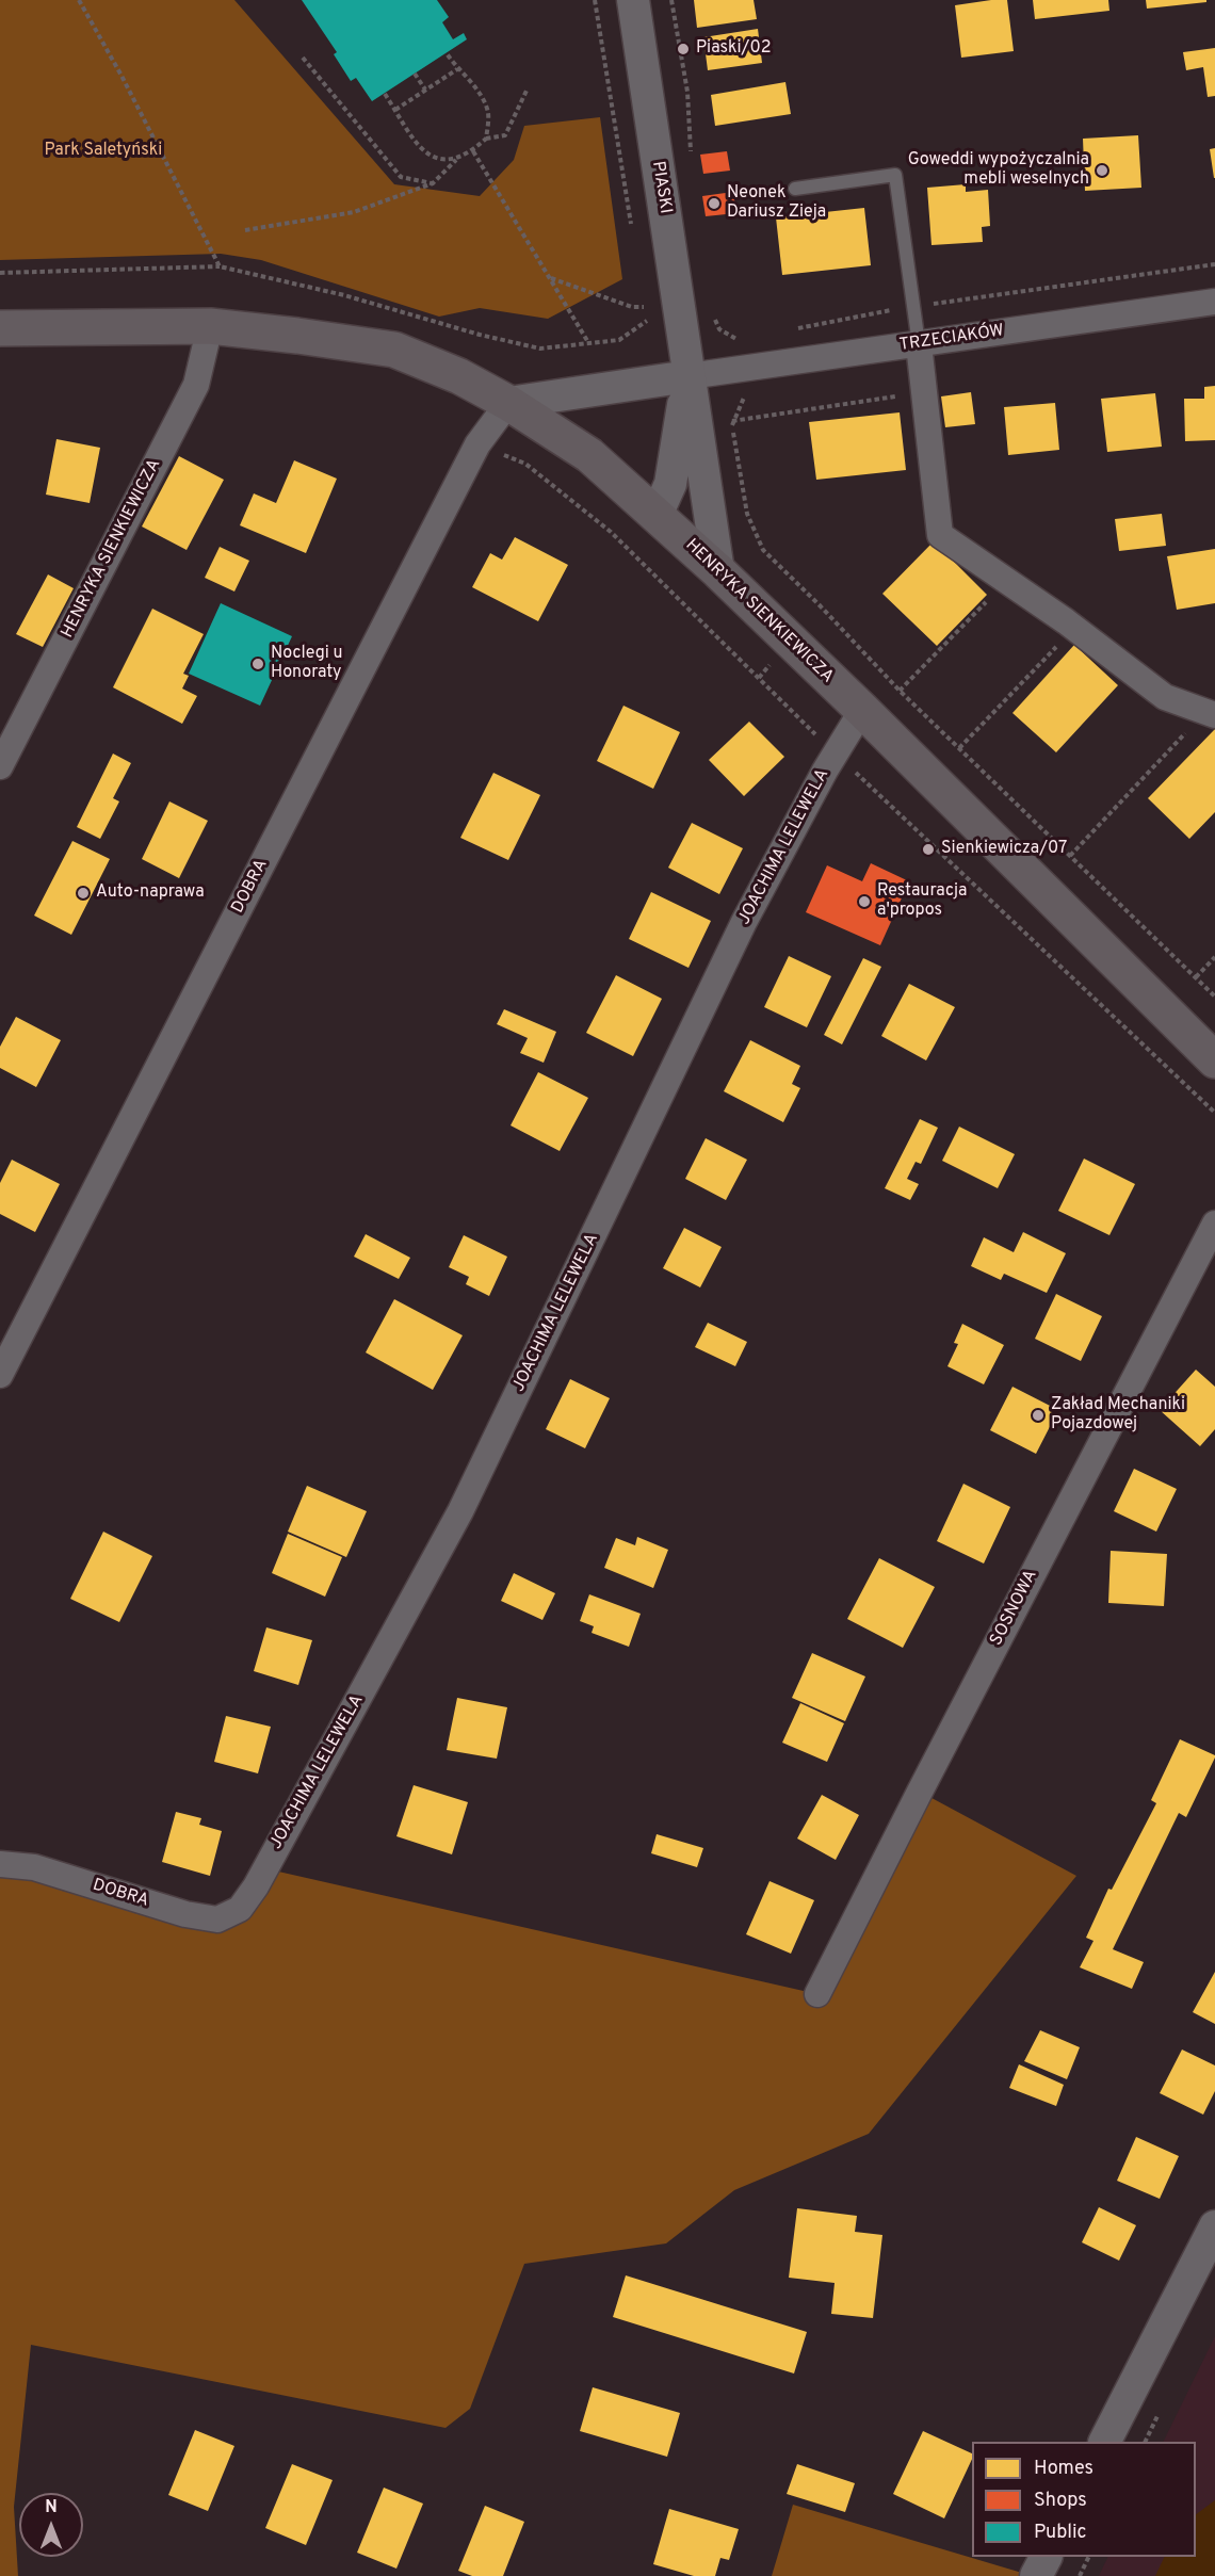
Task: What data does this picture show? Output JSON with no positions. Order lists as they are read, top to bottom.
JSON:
{
  "streets": {
    "main road": ["HENRYKA SIENKIEWICZA"],
    "street": [
      "PIASKI",
      "TRZECIAKÓW",
      "JOACHIMA LELEWELA",
      "DOBRA",
      "SOSNOWA"
    ]
  },
  "crossings": [
    ["PIASKI", "TRZECIAKÓW"],
    ["PIASKI", "HENRYKA SIENKIEWICZA"],
    ["HENRYKA SIENKIEWICZA", "JOACHIMA LELEWELA"],
    ["HENRYKA SIENKIEWICZA", "DOBRA"],
    ["JOACHIMA LELEWELA", "DOBRA"]
  ],
  "parks": ["Park Saletyński"],
  "places": [
    "Piaski/02",
    "Goweddi wypożyczalnia mebli weselnych",
    "Neonek Dariusz Zieja",
    "Noclegi u Honoraty",
    "Sienkiewicza/07",
    "Auto-naprawa",
    "Restauracja a'propos",
    "Zakład Mechaniki Pojazdowej"
  ],
  "legend": ["Homes", "Shops", "Public"],
  "north": "top"
}
